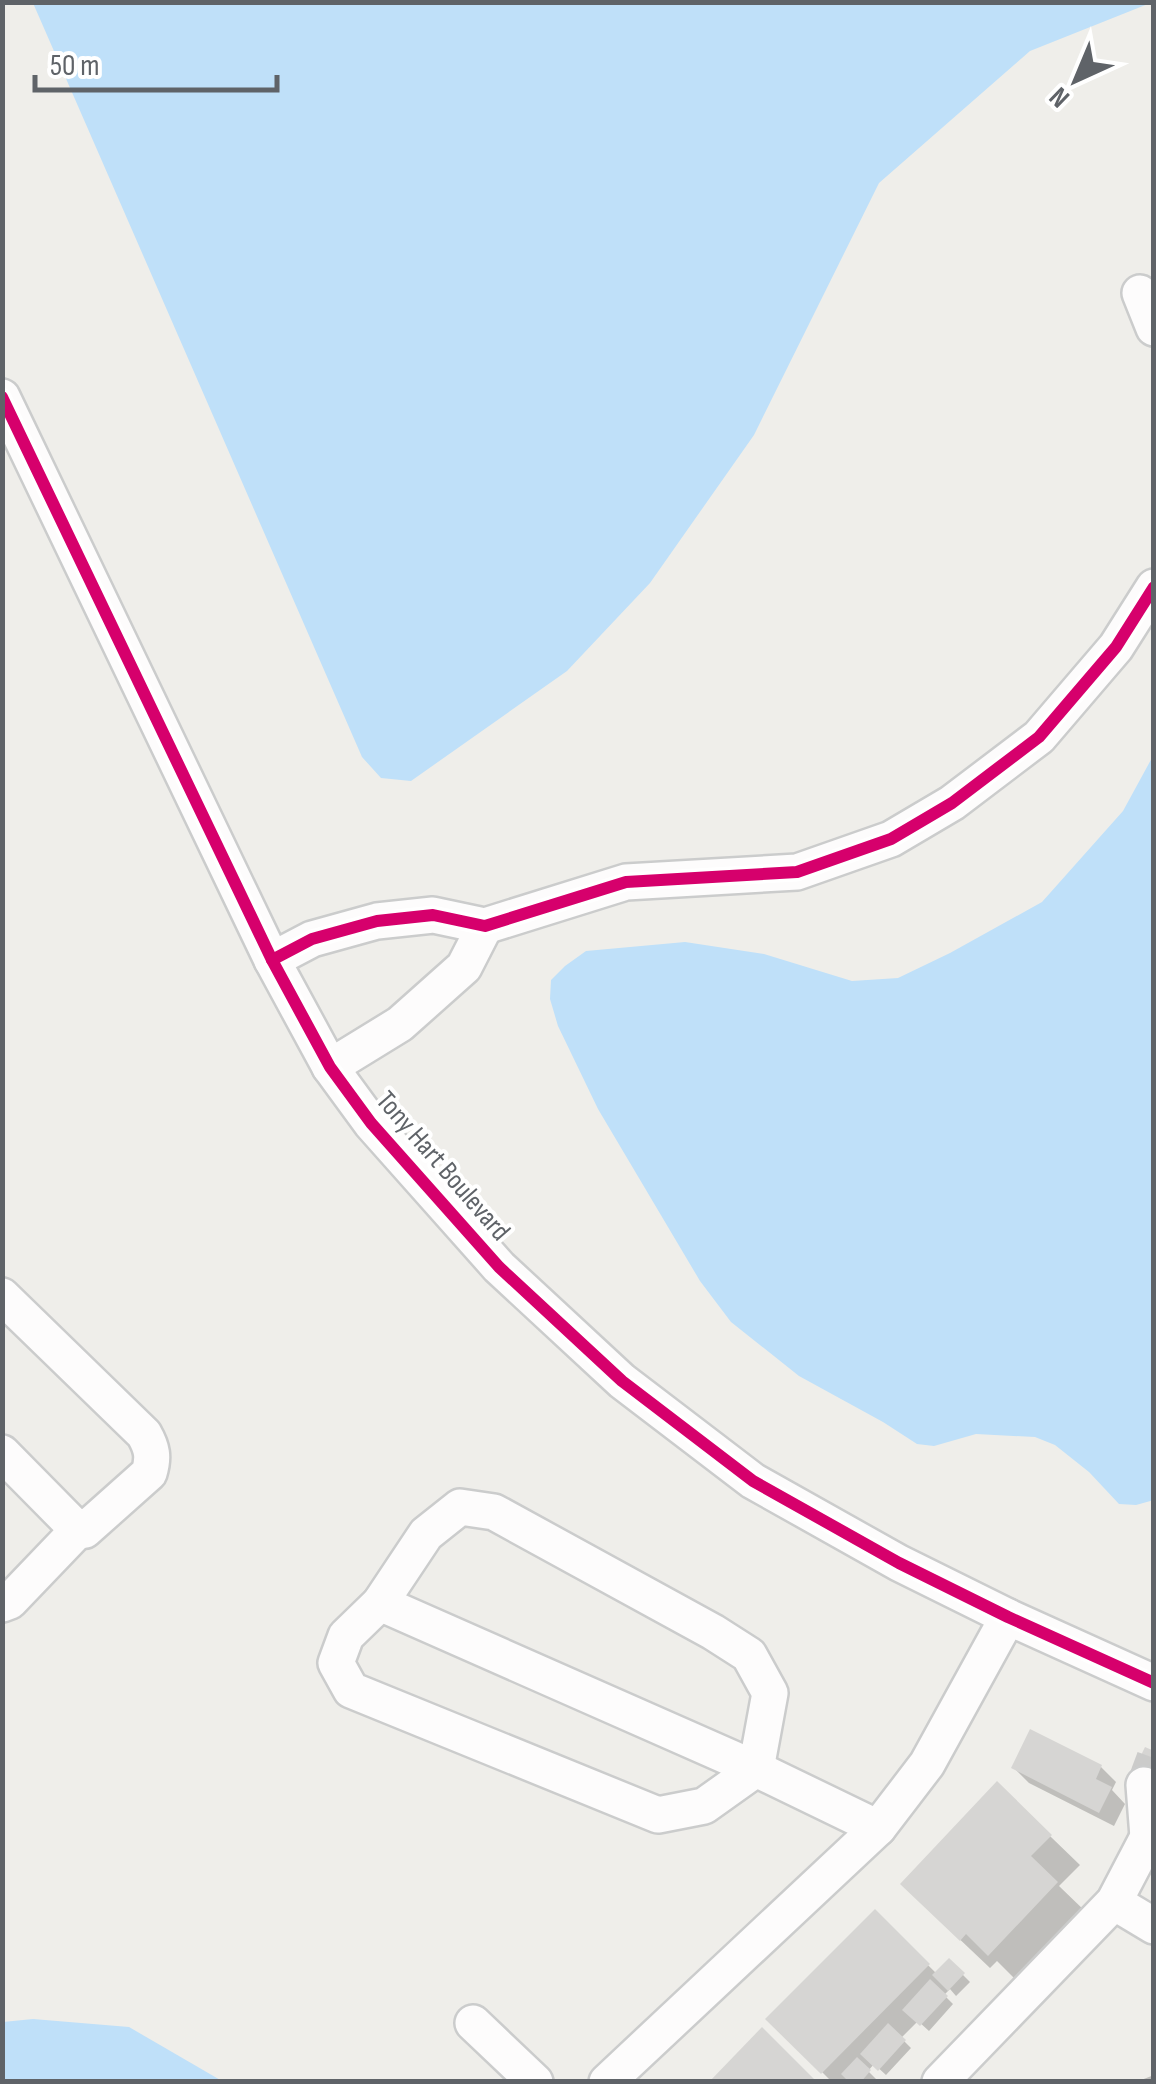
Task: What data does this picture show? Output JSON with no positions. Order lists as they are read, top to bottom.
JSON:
{
  "streets": {
    "street": ["Tony Hart Boulevard"]
  },
  "scale_bar": "50 m",
  "north": "bottom left"
}
